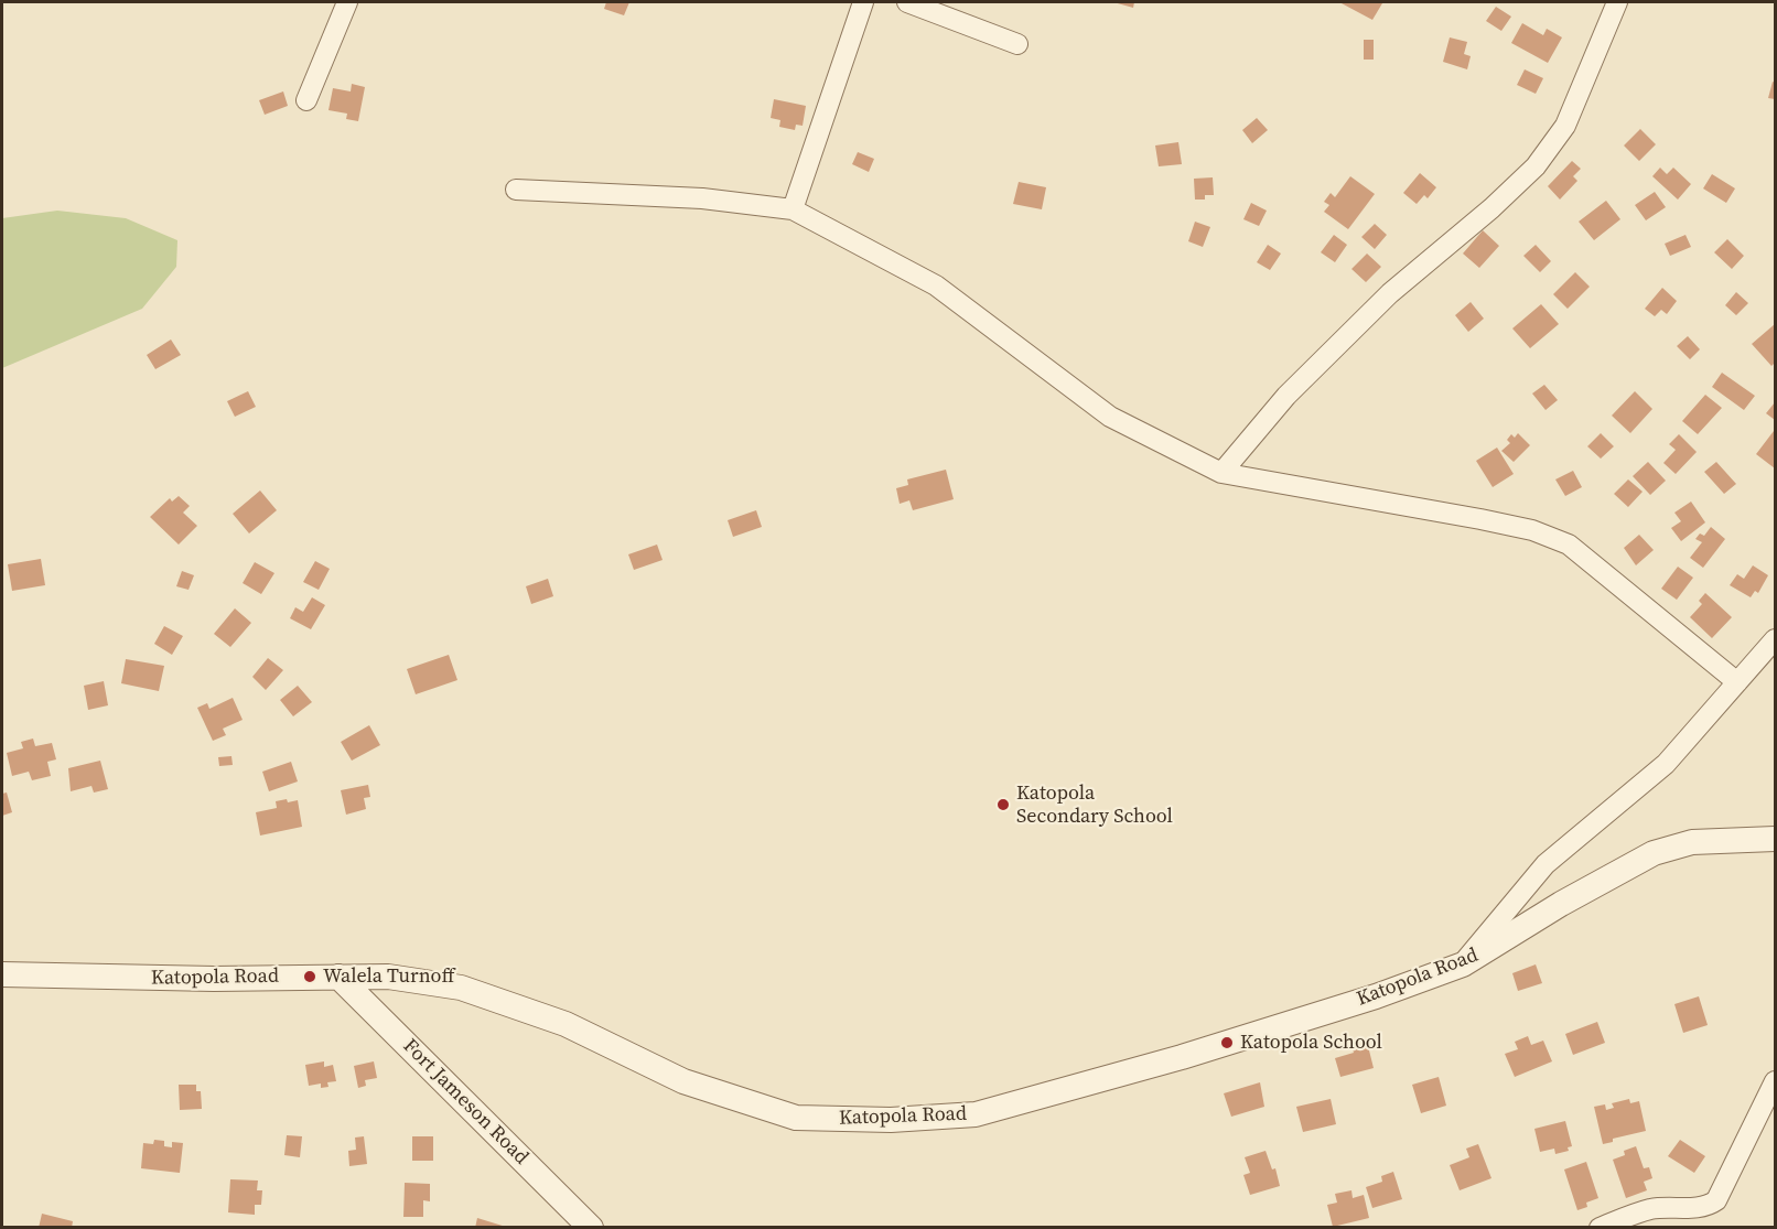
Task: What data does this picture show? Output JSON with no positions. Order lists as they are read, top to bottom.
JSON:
{
  "streets": {
    "street": ["Katopola Road", "Fort Jameson Road"]
  },
  "crossings": [
    ["Katopola Road", "Fort Jameson Road"]
  ],
  "places": ["Katopola Secondary School", "Walela Turnoff", "Katopola School"]
}
